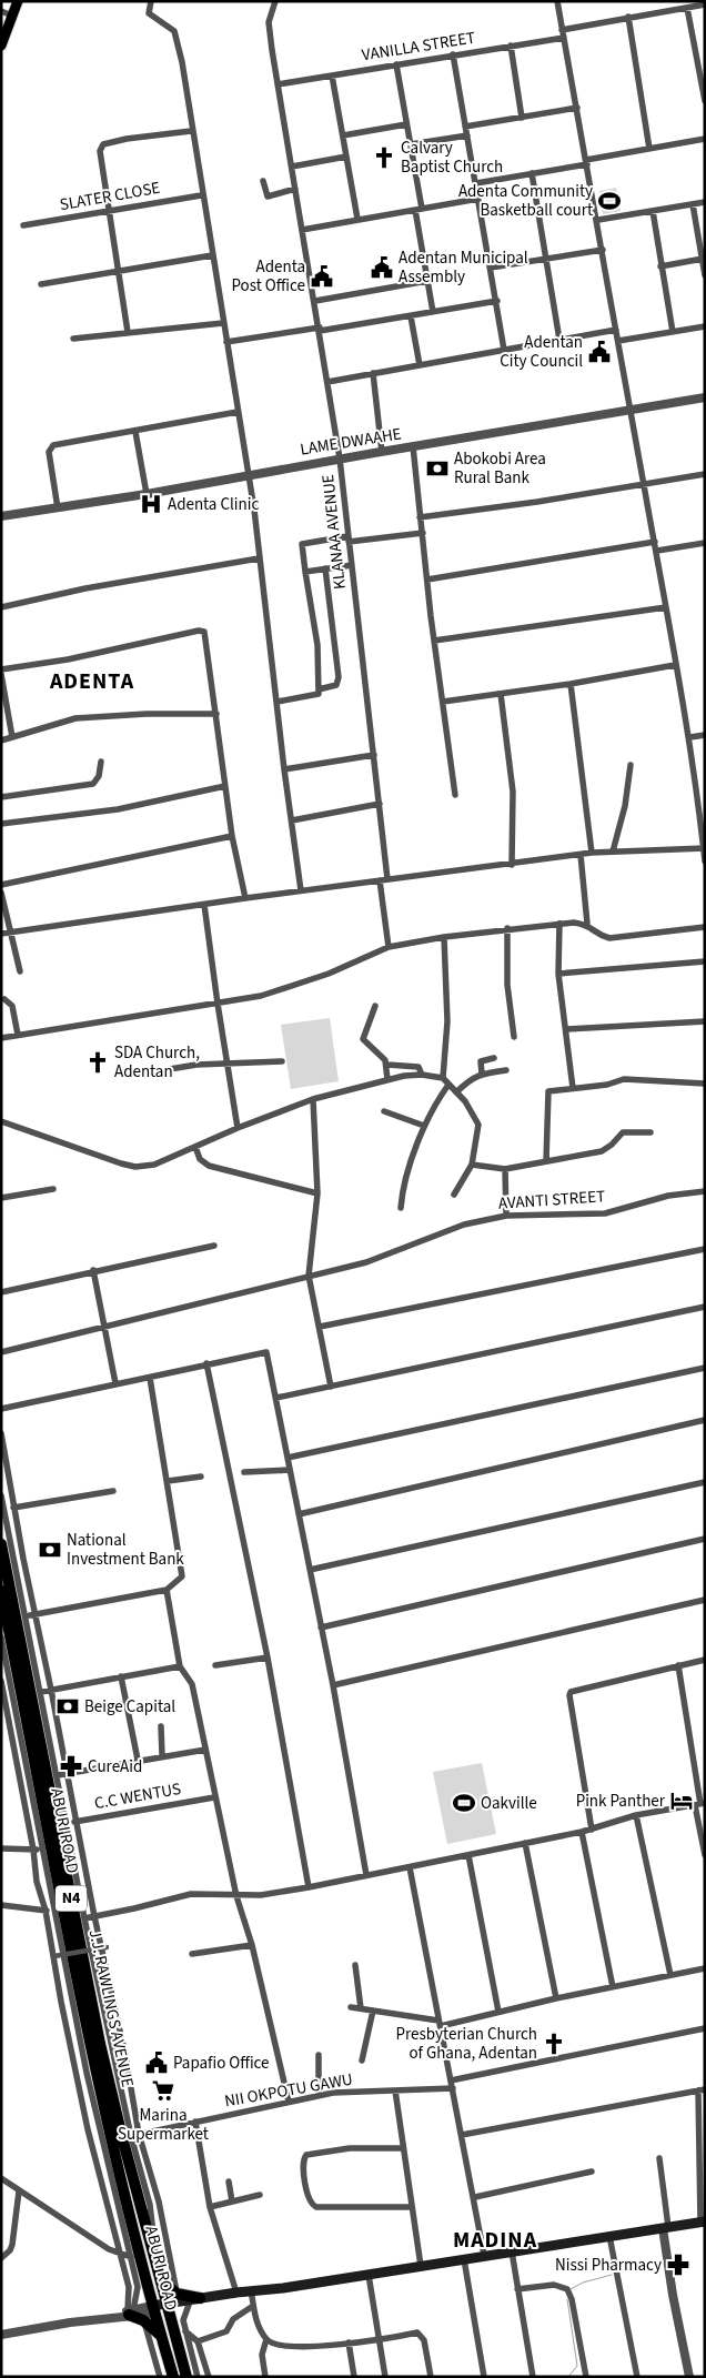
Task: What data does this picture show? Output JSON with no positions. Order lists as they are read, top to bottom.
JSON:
{
  "streets": {
    "highway": ["ABURI ROAD", "N4", "J.J. RAWLINGS AVENUE"],
    "street": [
      "VANILLA STREET",
      "SLATER CLOSE",
      "LAME DWAAHE",
      "KLANAA AVENUE",
      "AVANTI STREET",
      "C.C WENTUS",
      "NII OKPOTU GAWU"
    ]
  },
  "crossings": [
    ["VANILLA STREET", "KLANAA AVENUE"],
    ["LAME DWAAHE", "KLANAA AVENUE"],
    ["ABURI ROAD", "J.J. RAWLINGS AVENUE"]
  ],
  "districts": ["ADENTA", "MADINA"],
  "places": {
    "church": ["Calvary Baptist Church", "SDA Church, Adentan", "Presbyterian Church of Ghana, Adentan"],
    "sports": ["Adenta Community Basketball court", "Oakville"],
    "public building": [
      "Adentan Municipal Assembly",
      "Adenta Post Office",
      "Adentan City Council",
      "Papafio Office"
    ],
    "bank": ["Abokobi Area Rural Bank", "National Investment Bank", "Beige Capital"],
    "hospital": ["Adenta Clinic"],
    "pharmacy": ["CureAid", "Nissi Pharmacy"],
    "hotel": ["Pink Panther"],
    "supermarket": ["Marina Supermarket"]
  }
}
